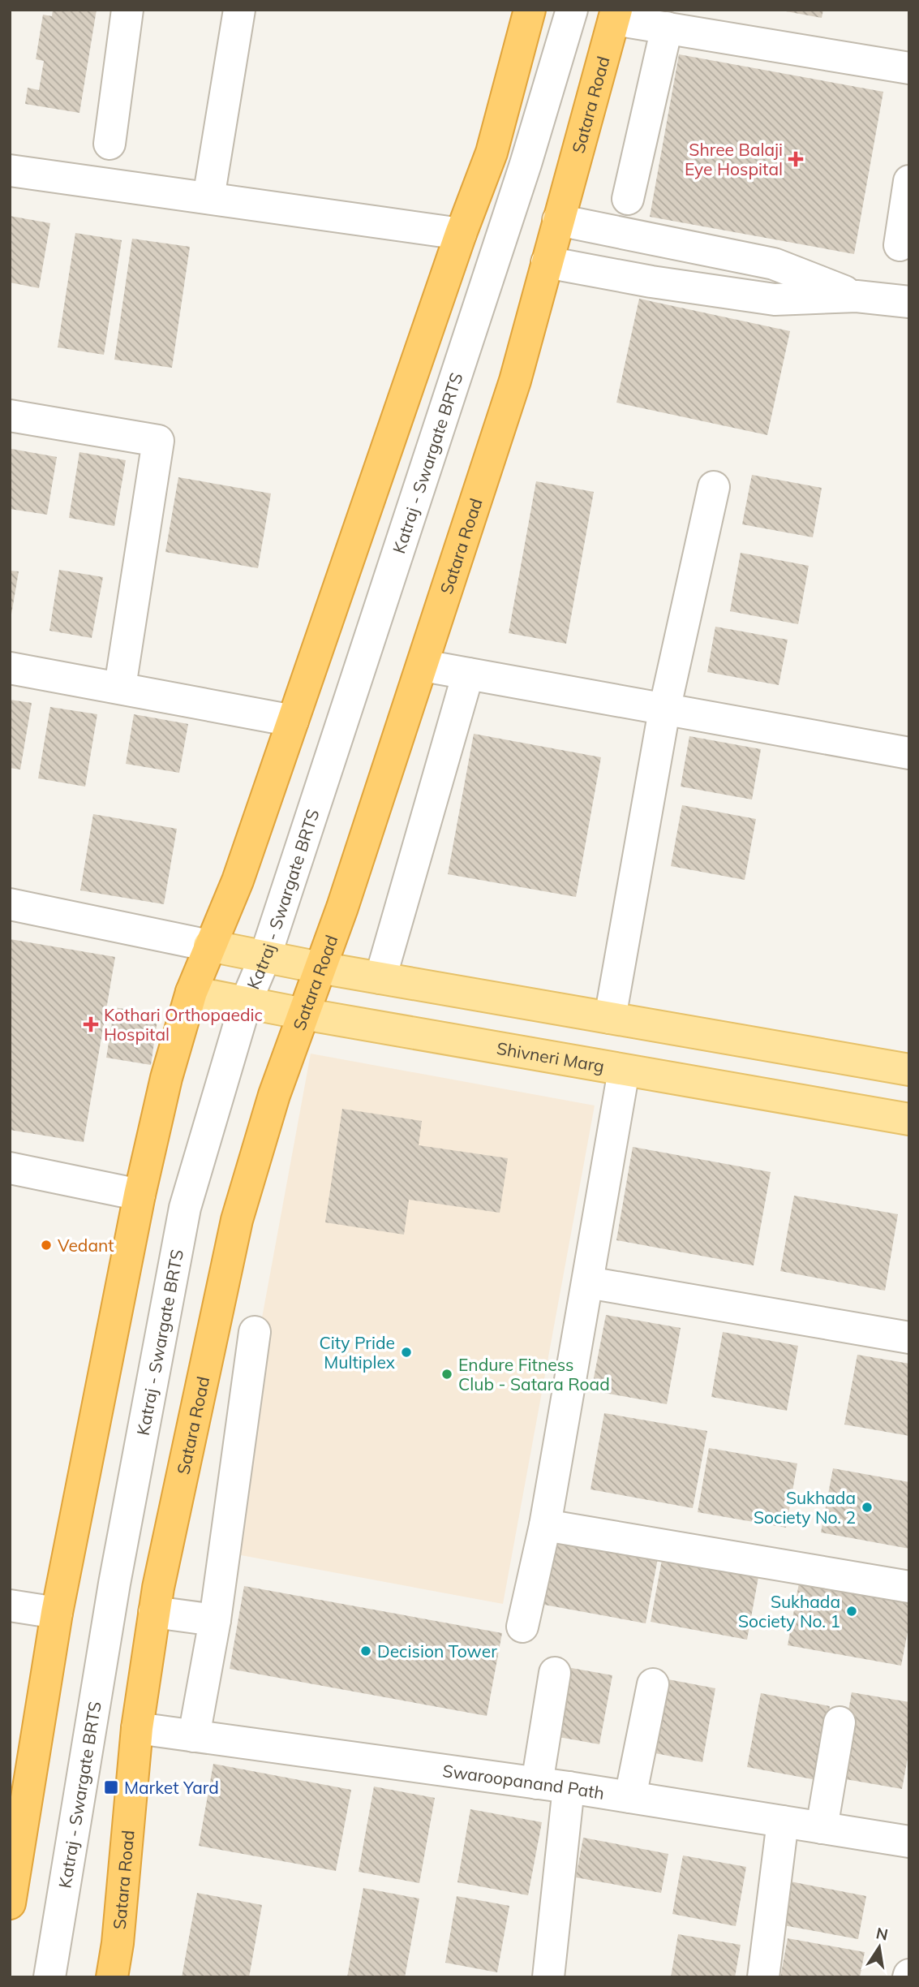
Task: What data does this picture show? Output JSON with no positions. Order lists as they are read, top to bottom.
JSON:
{
  "streets": {
    "highway": ["Satara Road"],
    "main road": ["Shivneri Marg"],
    "street": ["Katraj - Swargate BRTS", "Swaroopanand Path"]
  },
  "crossings": [
    ["Satara Road", "Shivneri Marg"],
    ["Satara Road", "Swaroopanand Path"],
    ["Katraj - Swargate BRTS", "Shivneri Marg"]
  ],
  "places": {
    "health": ["Shree Balaji Eye Hospital", "Kothari Orthopaedic Hospital"],
    "other": [
      "Vedant",
      "City Pride Multiplex",
      "Endure Fitness Club - Satara Road",
      "Sukhada Society No. 2",
      "Sukhada Society No. 1",
      "Decision Tower"
    ],
    "transit": ["Market Yard"]
  },
  "north": "top"
}
